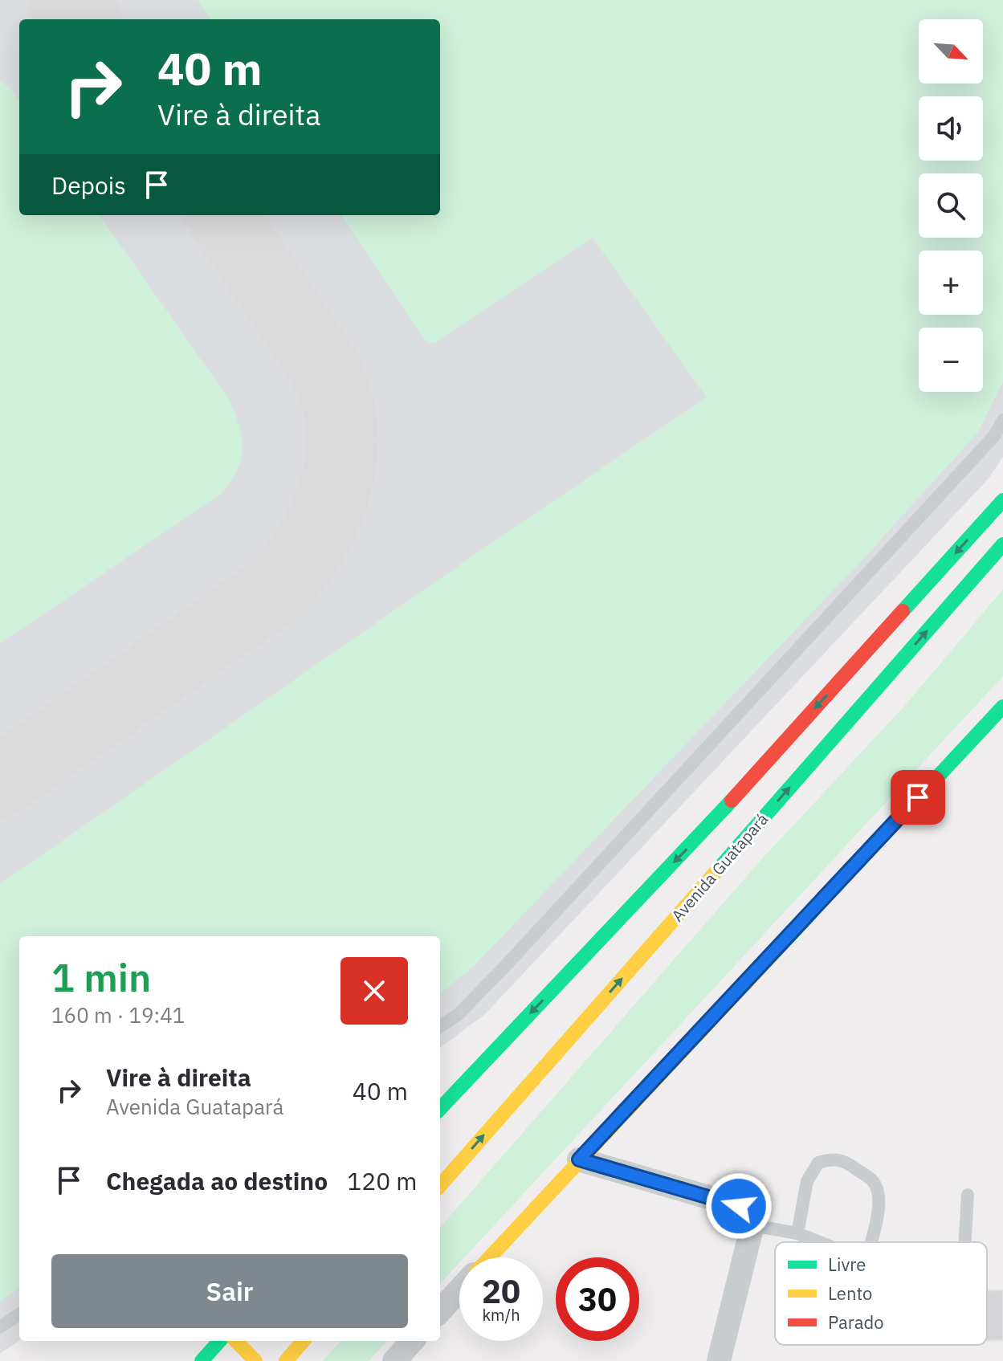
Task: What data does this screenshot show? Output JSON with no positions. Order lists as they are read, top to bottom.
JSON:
{
  "streets": {
    "main road": ["Avenida Guatapará"]
  },
  "legend": ["Livre", "Lento", "Parado"],
  "north": "bottom right",
  "page": {
    "map_buttons": ["+", "−"],
    "turn": ["40 m", "Vire à direita"],
    "then": "Depois",
    "heading": ["1 min", "160 m · 19:41"],
    "list": [
      {
        "name": "Vire à direita",
        "note": "Avenida Guatapará",
        "value": "40 m"
      },
      {
        "name": "Chegada ao destino",
        "value": "120 m"
      }
    ],
    "buttons": "Sair",
    "speed": "20 km/h",
    "limit": "30"
  }
}
